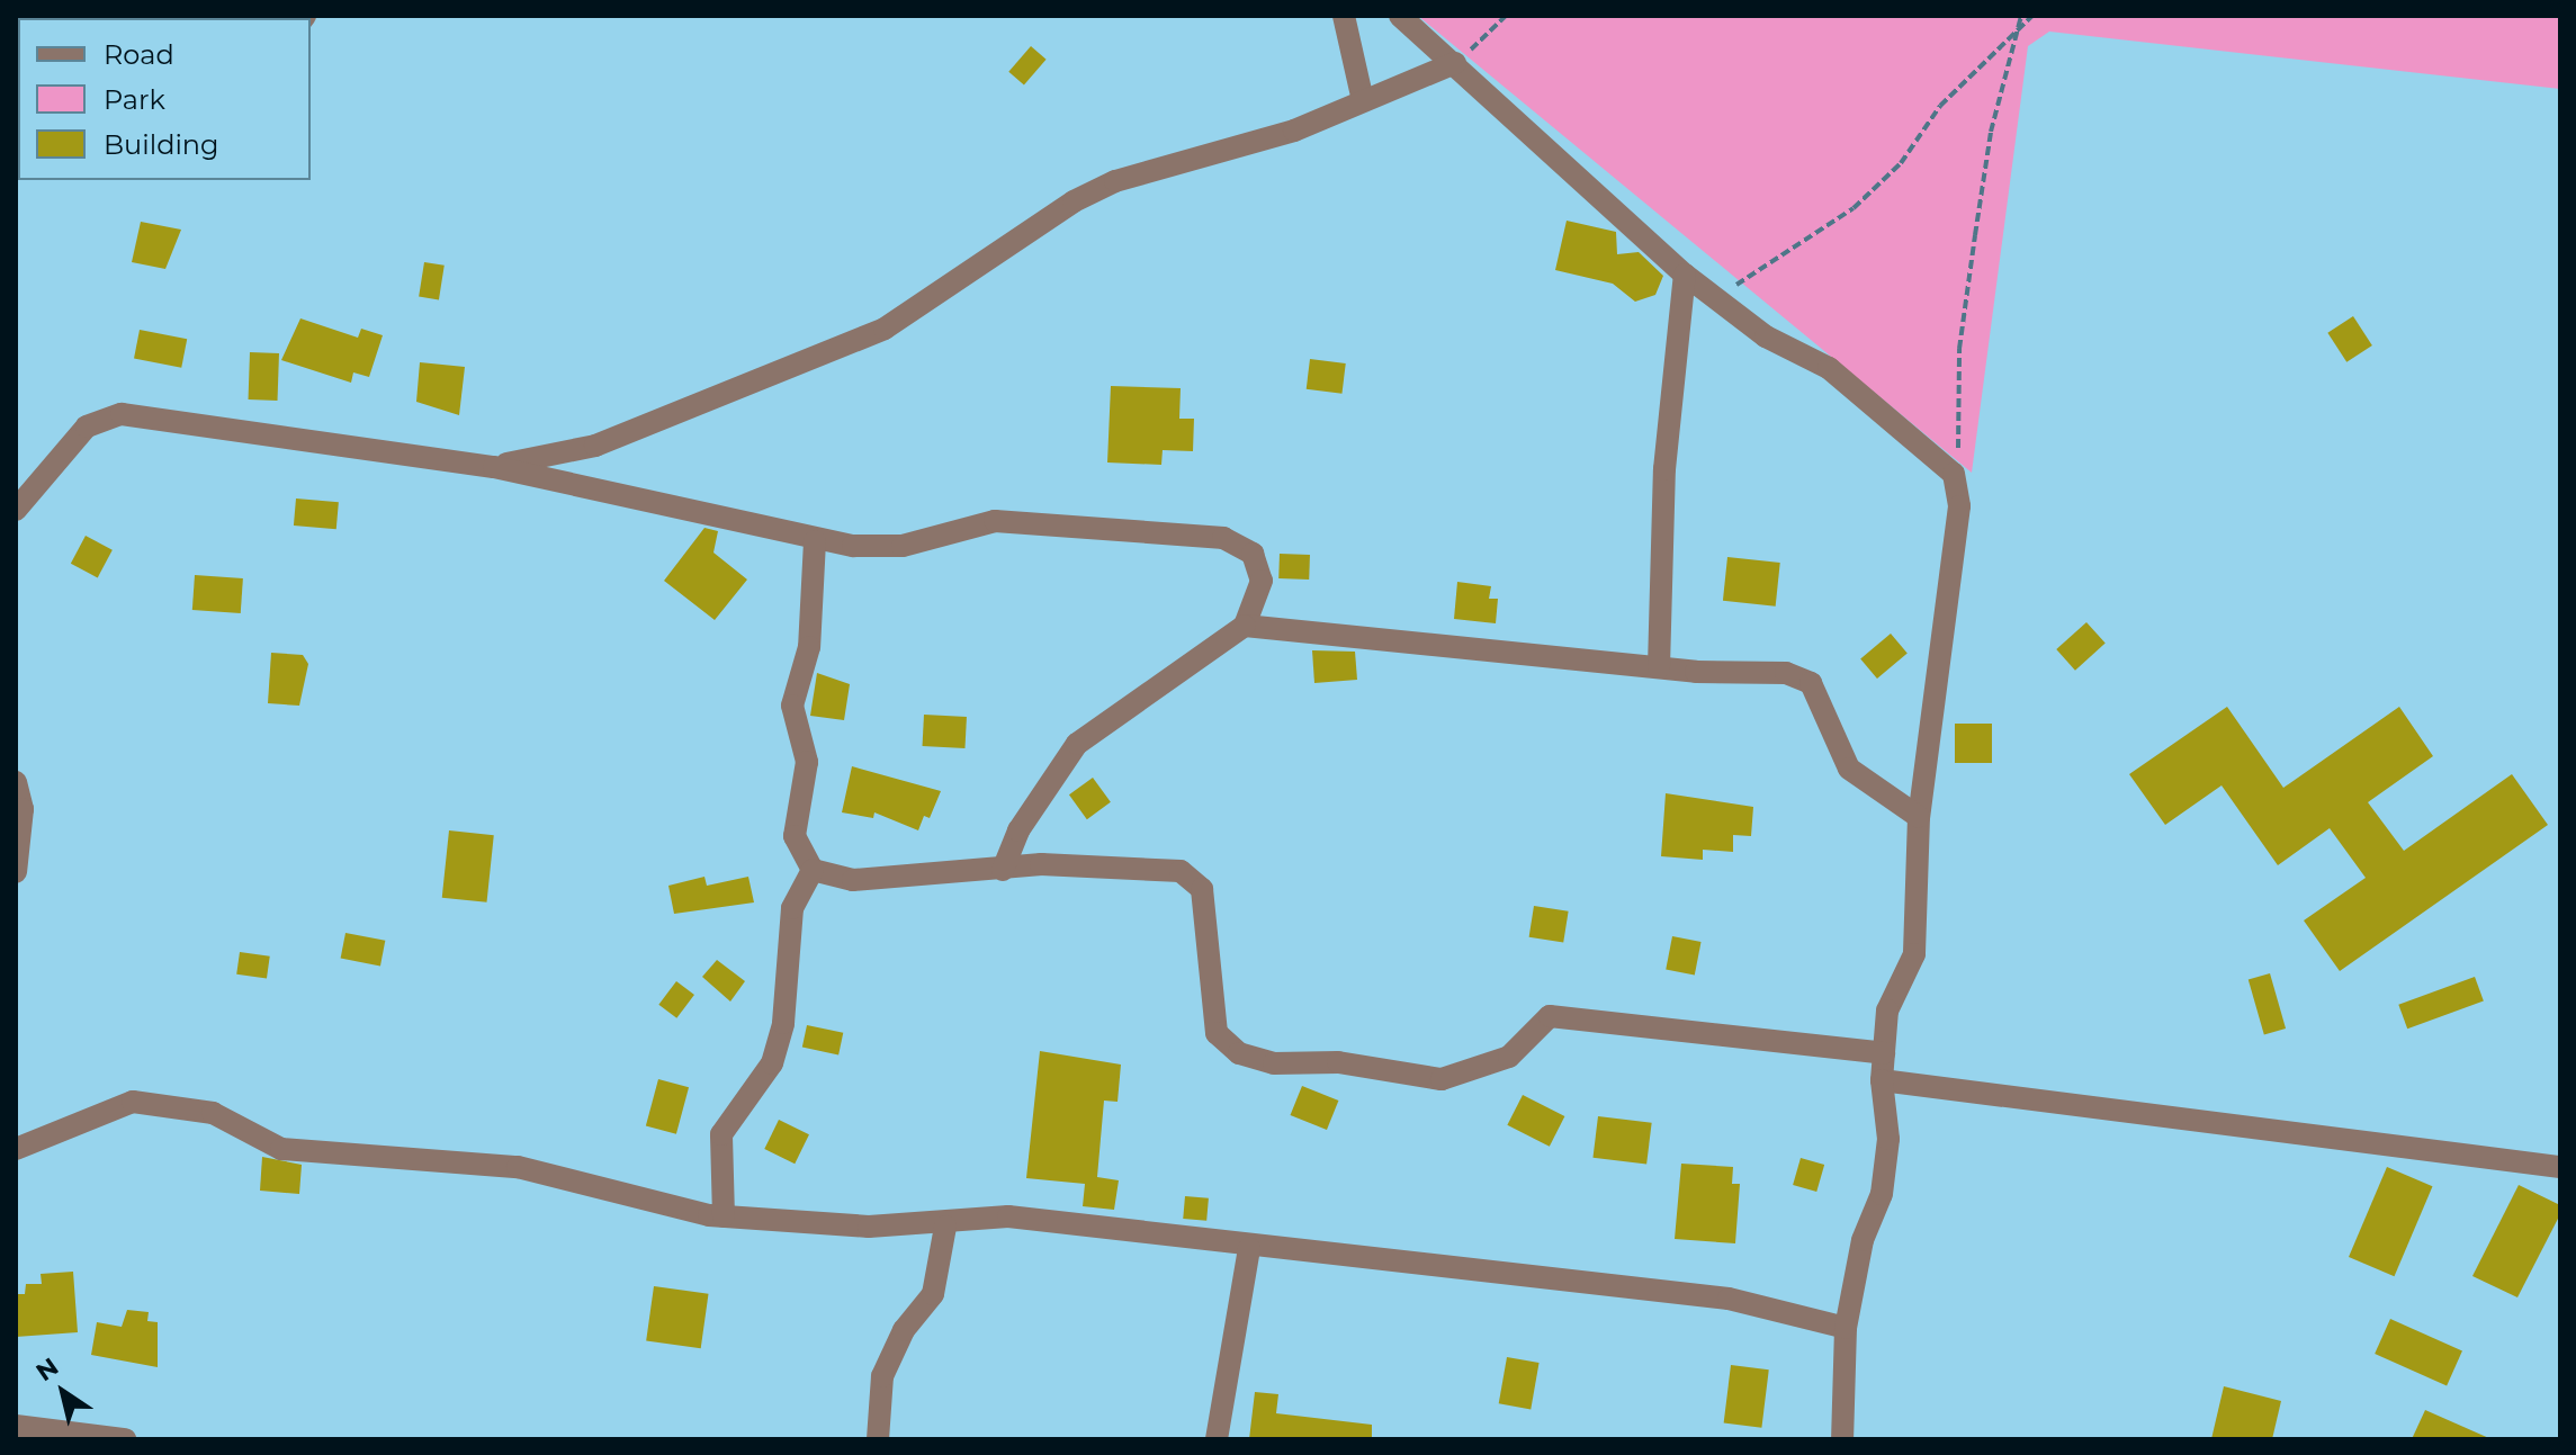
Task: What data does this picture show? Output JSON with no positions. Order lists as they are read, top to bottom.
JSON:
{
  "legend": ["Road", "Park", "Building"],
  "north": "top left"
}
